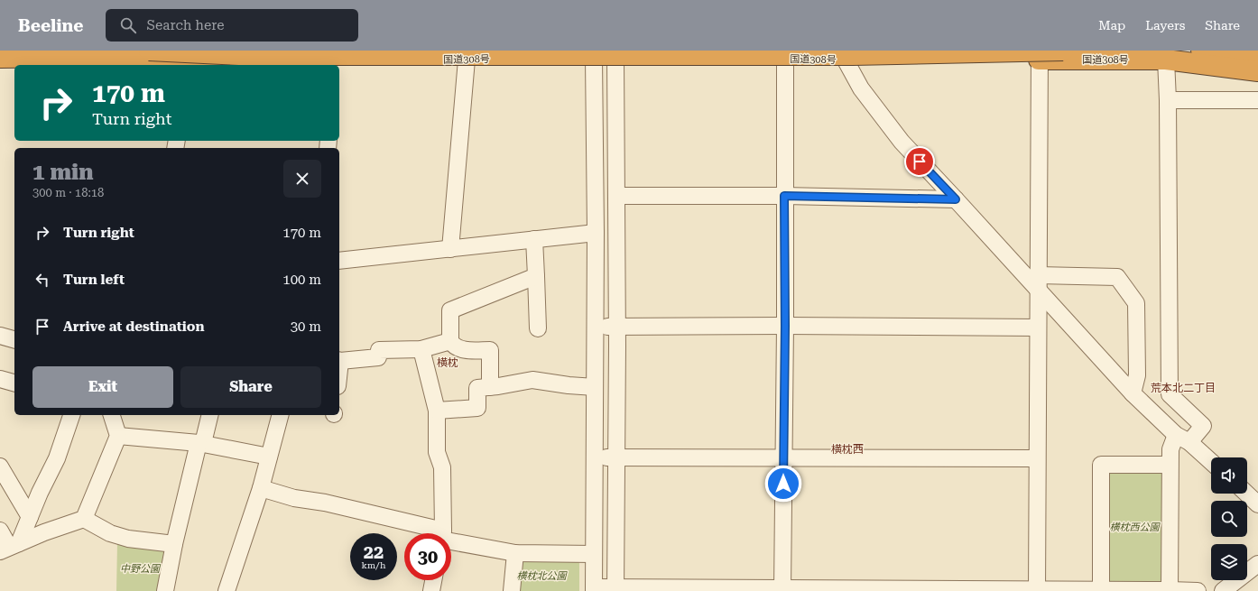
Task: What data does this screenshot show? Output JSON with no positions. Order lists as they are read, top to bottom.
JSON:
{
  "streets": {
    "highway": ["国道308号"]
  },
  "districts": ["横枕", "荒本北二丁目", "横枕西"],
  "parks": ["横枕西公園", "中野公園", "横枕北公園"],
  "page": {
    "header": "Beeline",
    "search": "Search here",
    "nav": ["Map", "Layers", "Share"],
    "turn": ["170 m", "Turn right"],
    "heading": ["1 min", "300 m · 18:18"],
    "list": [
      {
        "name": "Turn right",
        "value": "170 m"
      },
      {
        "name": "Turn left",
        "value": "100 m"
      },
      {
        "name": "Arrive at destination",
        "value": "30 m"
      }
    ],
    "buttons": ["Exit", "Share"],
    "speed": "22 km/h",
    "limit": "30"
  }
}
